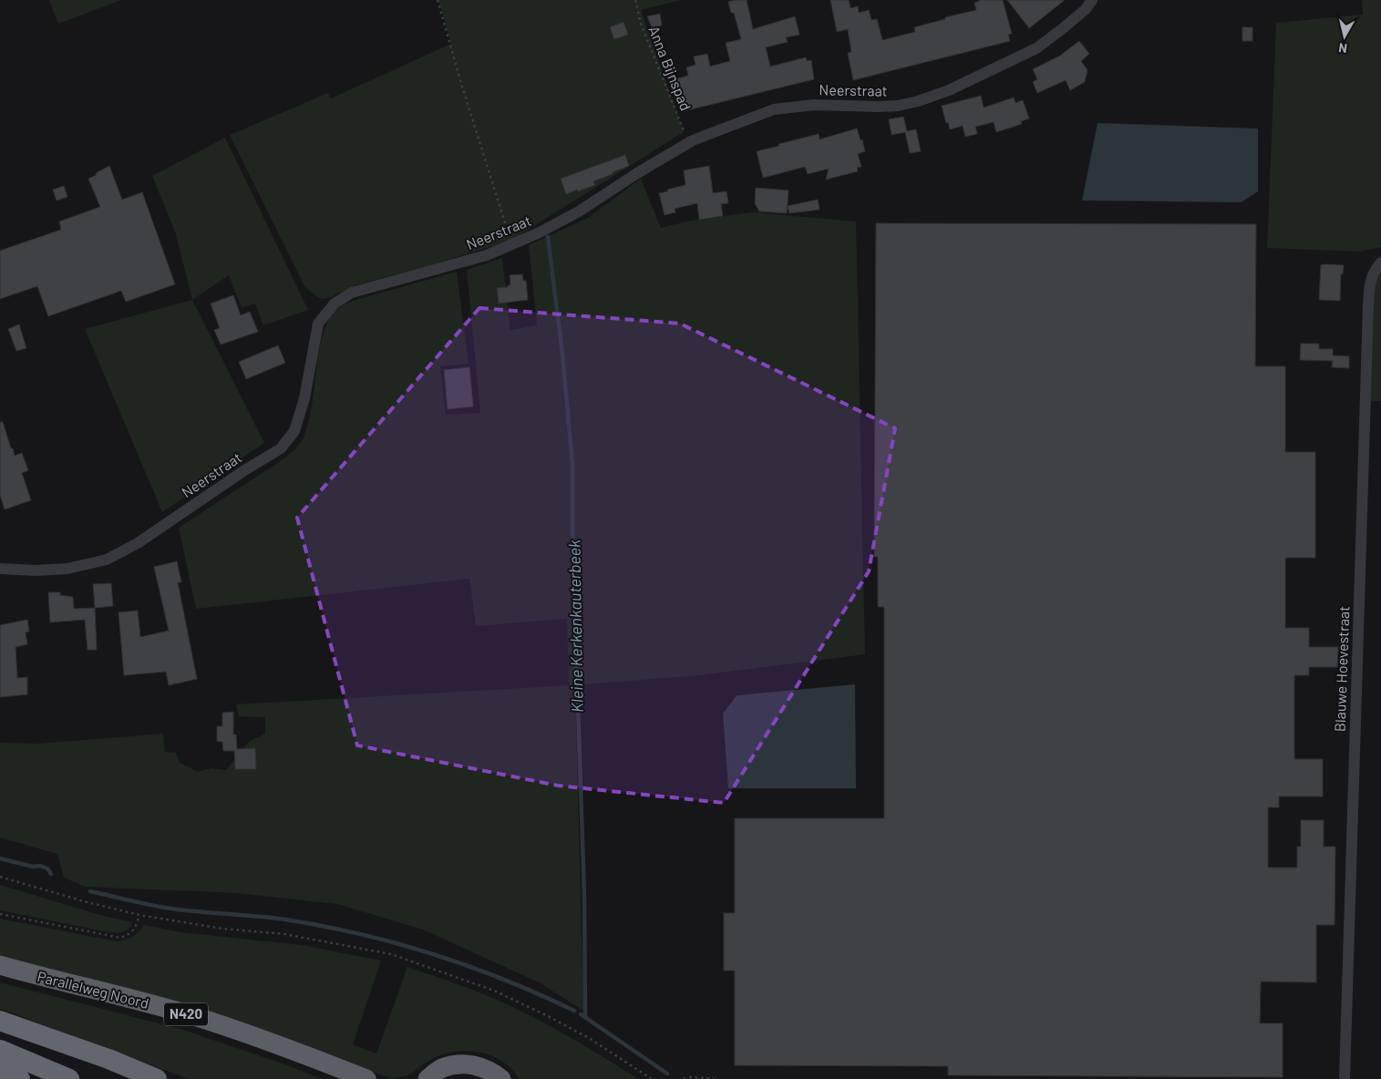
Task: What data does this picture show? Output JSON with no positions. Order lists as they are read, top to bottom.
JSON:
{
  "streets": {
    "highway": ["Parallelweg Noord", "N420"],
    "street": ["Neerstraat", "Blauwe Hoevestraat"],
    "path": ["Anna Bijnspad"]
  },
  "crossings": [
    ["Anna Bijnspad", "Neerstraat"]
  ],
  "water": ["Kleine Kerkenkauterbeek"],
  "north": "bottom"
}
